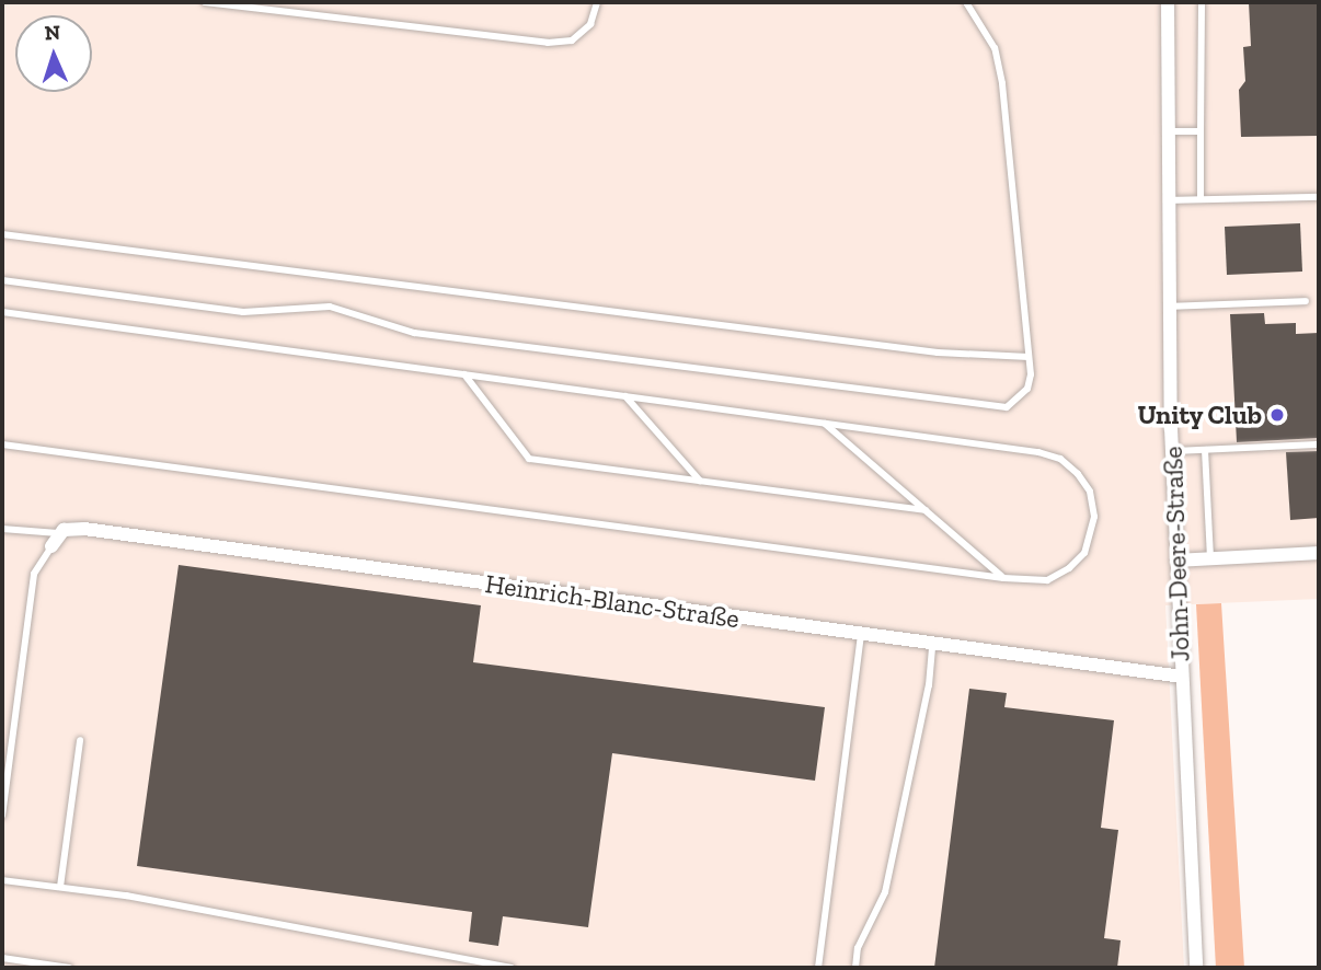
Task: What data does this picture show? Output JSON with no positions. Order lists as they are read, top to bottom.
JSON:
{
  "streets": {
    "street": ["John-Deere-Straße", "Heinrich-Blanc-Straße"]
  },
  "crossings": [
    ["John-Deere-Straße", "Heinrich-Blanc-Straße"]
  ],
  "places": ["Unity Club"],
  "north": "top"
}
